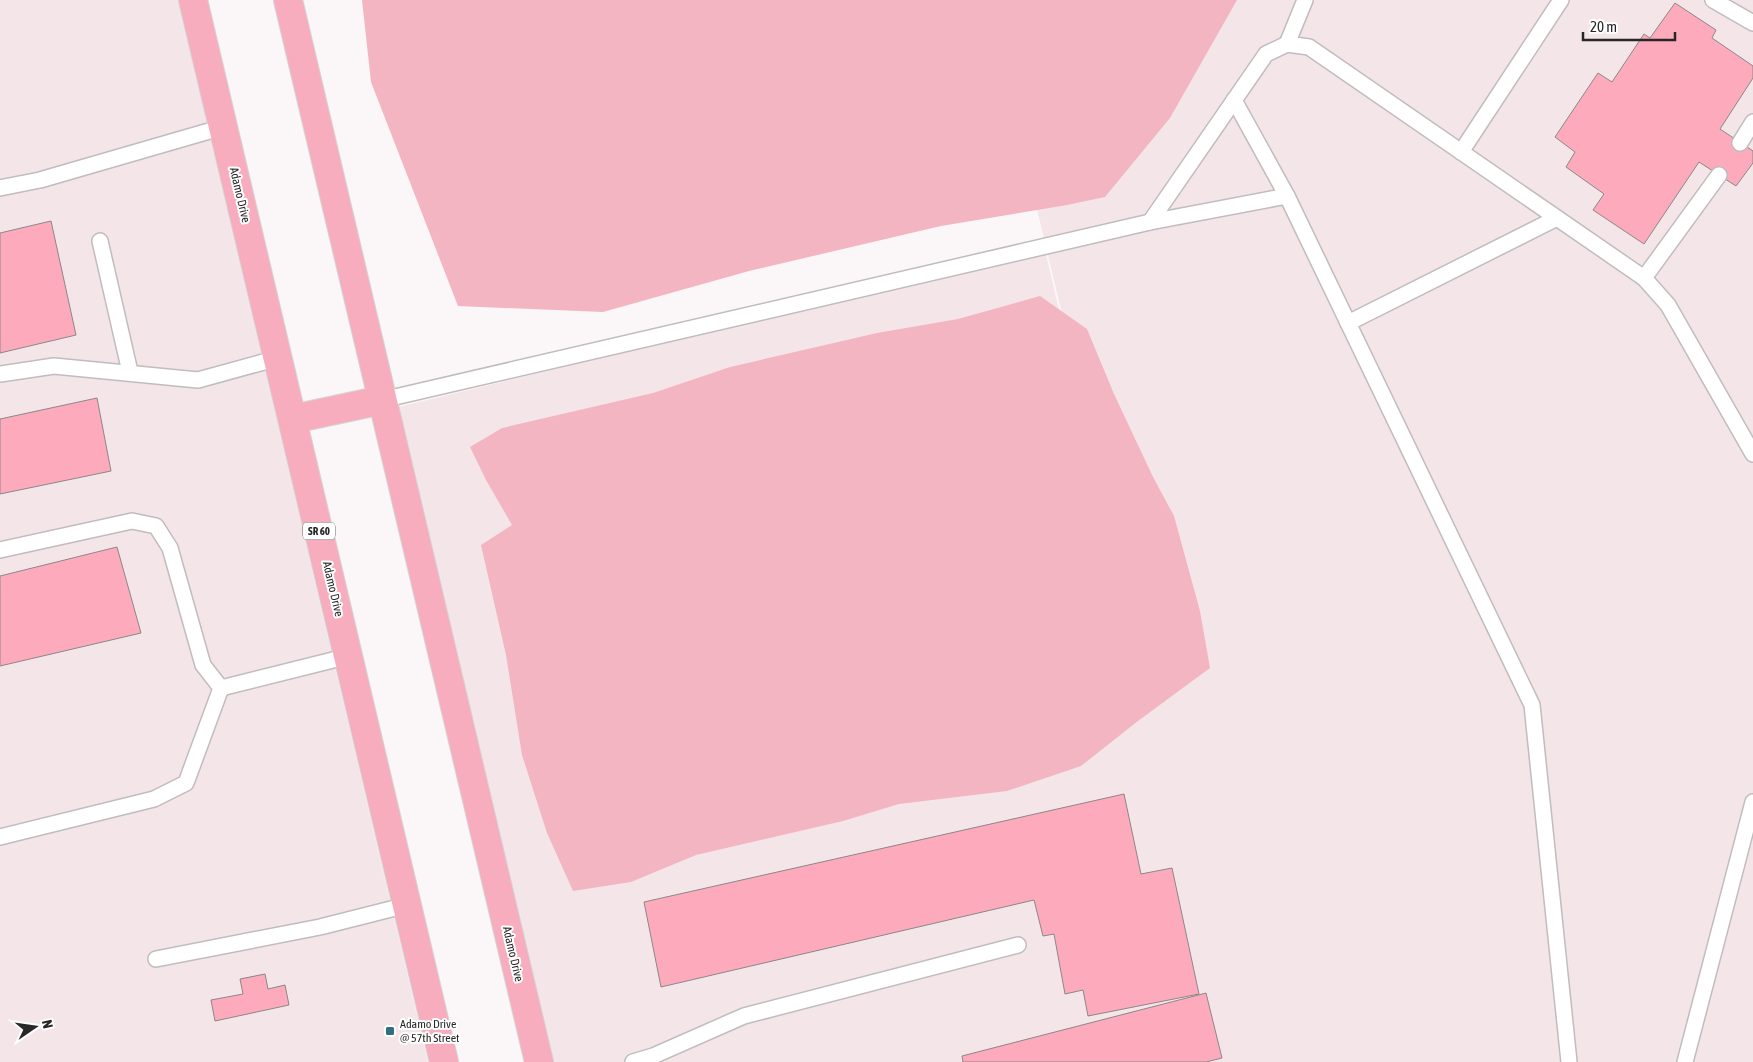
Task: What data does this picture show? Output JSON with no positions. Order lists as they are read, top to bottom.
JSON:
{
  "streets": {
    "main road": ["Adamo Drive", "SR 60"]
  },
  "places": {
    "transit": ["Adamo Drive @ 57th Street"]
  },
  "scale_bar": "20 m",
  "north": "right"
}
